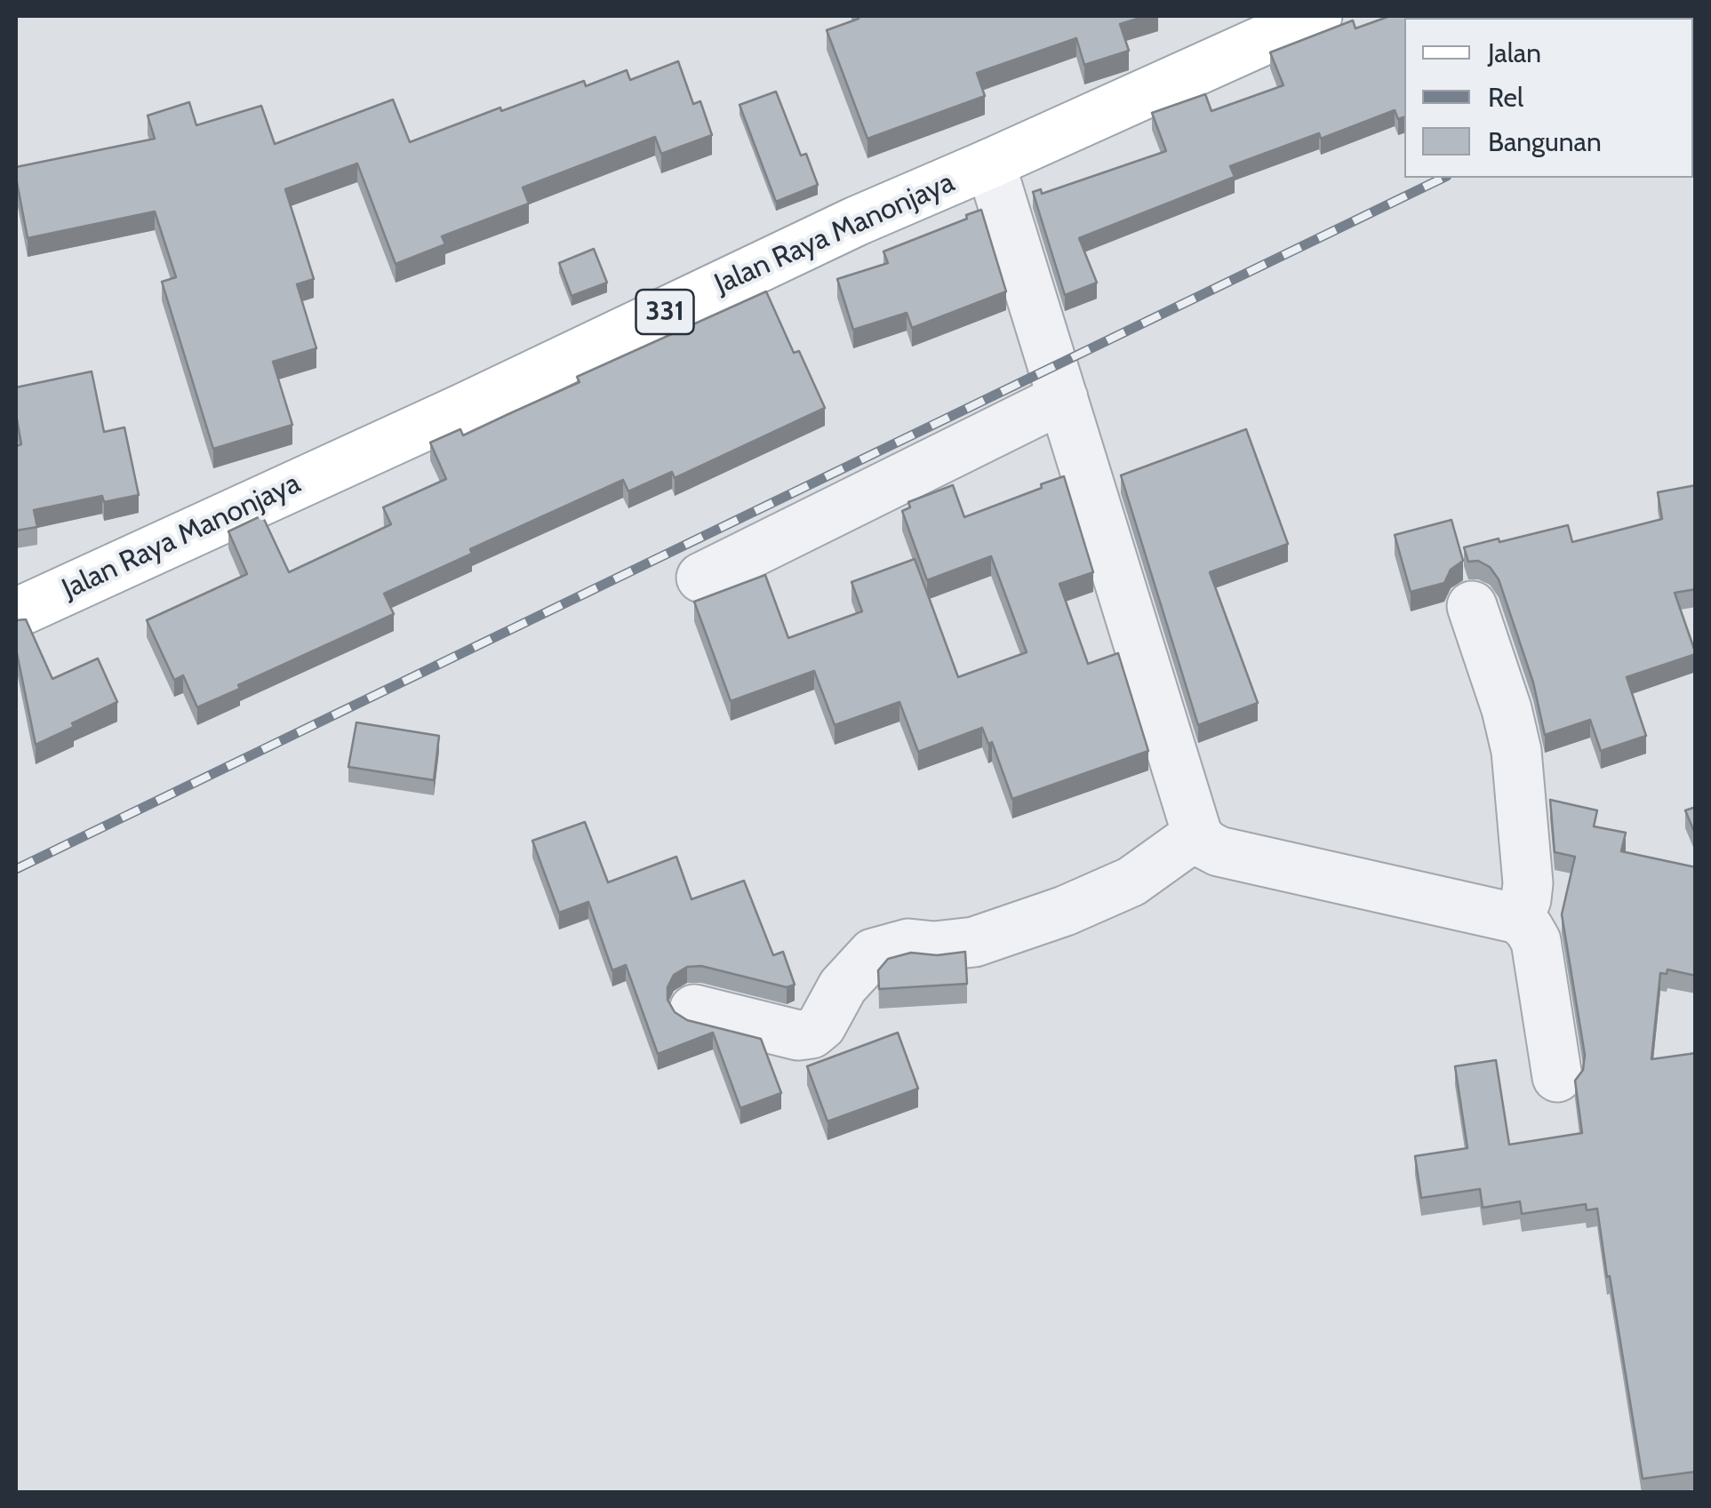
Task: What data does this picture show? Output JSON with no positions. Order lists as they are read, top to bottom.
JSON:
{
  "streets": {
    "main road": ["Jalan Raya Manonjaya", "331"]
  },
  "legend": ["Jalan", "Rel", "Bangunan"]
}
